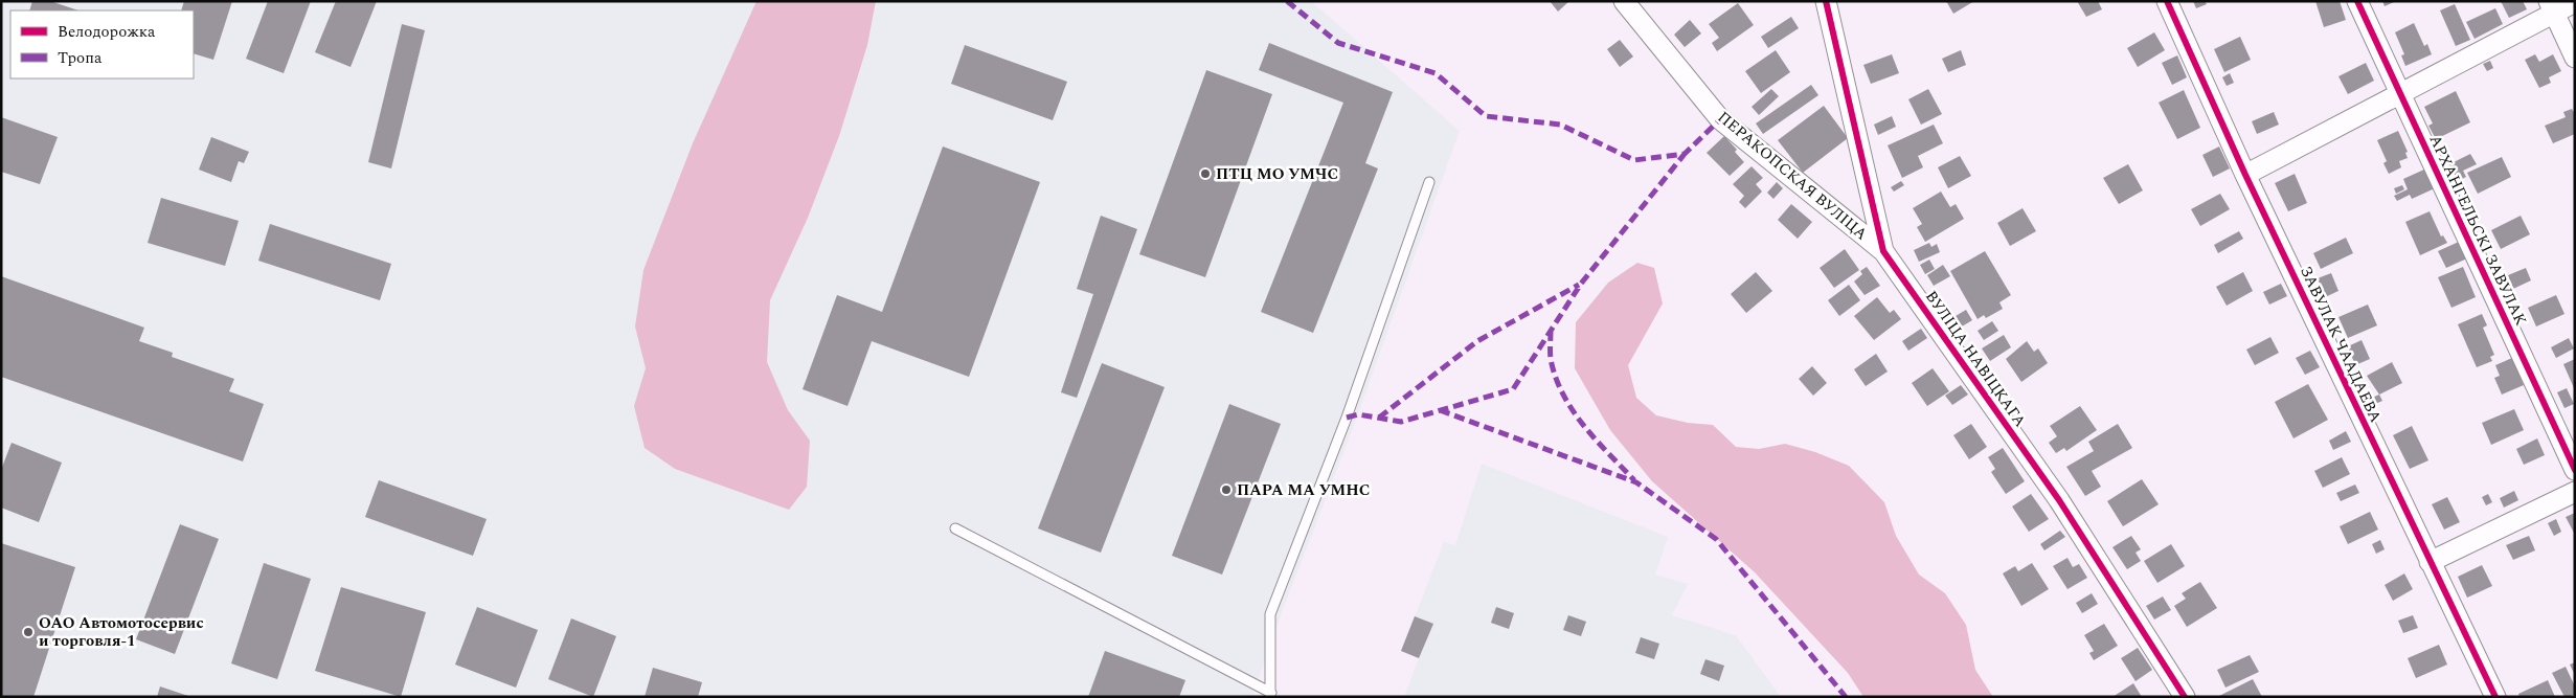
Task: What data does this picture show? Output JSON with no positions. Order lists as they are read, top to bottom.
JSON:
{
  "streets": {
    "street": [
      "ПЕРАКОПСКАЯ ВУЛІЦА",
      "АРХАНГЕЛЬСКІ ЗАВУЛАК",
      "ЗАВУЛАК ЧААДАЕВА",
      "ВУЛІЦА НАВІЦКАГА"
    ]
  },
  "crossings": [
    ["ПЕРАКОПСКАЯ ВУЛІЦА", "ВУЛІЦА НАВІЦКАГА"]
  ],
  "places": ["ПТЦ МО УМЧС", "ПАРА МА УМНС", "ОАО Автомотосервис и торговля-1"],
  "legend": ["Велодорожка", "Тропа"]
}
